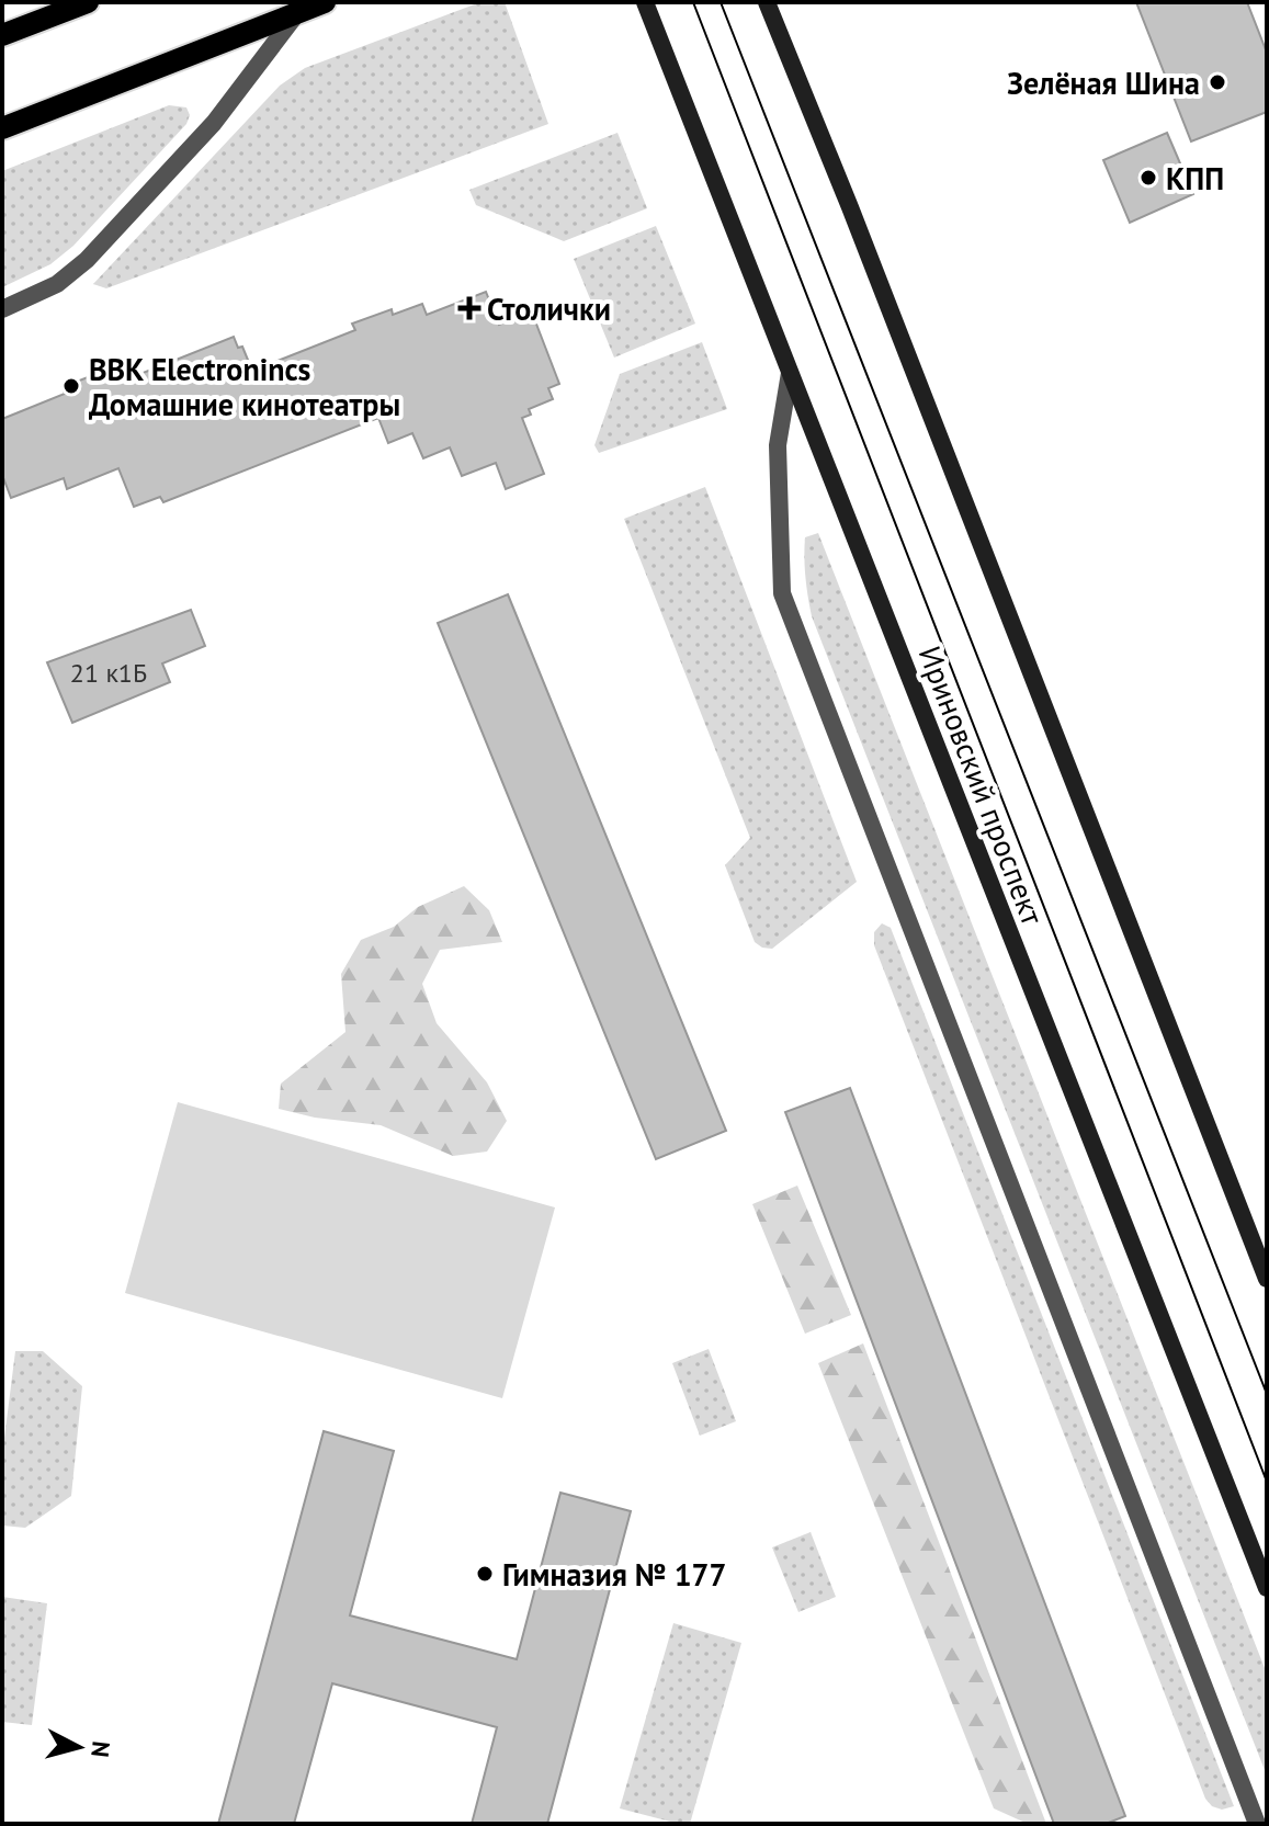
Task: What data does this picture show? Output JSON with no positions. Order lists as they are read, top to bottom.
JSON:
{
  "streets": {
    "main road": ["Ириновский проспект"]
  },
  "places": {
    "other": [
      "Зелёная Шина",
      "КПП",
      "BBK Electronincs Домашние кинотеатры",
      "Гимназия № 177"
    ],
    "health": ["Столички"]
  },
  "house_numbers": ["21 к1Б"],
  "north": "right"
}
